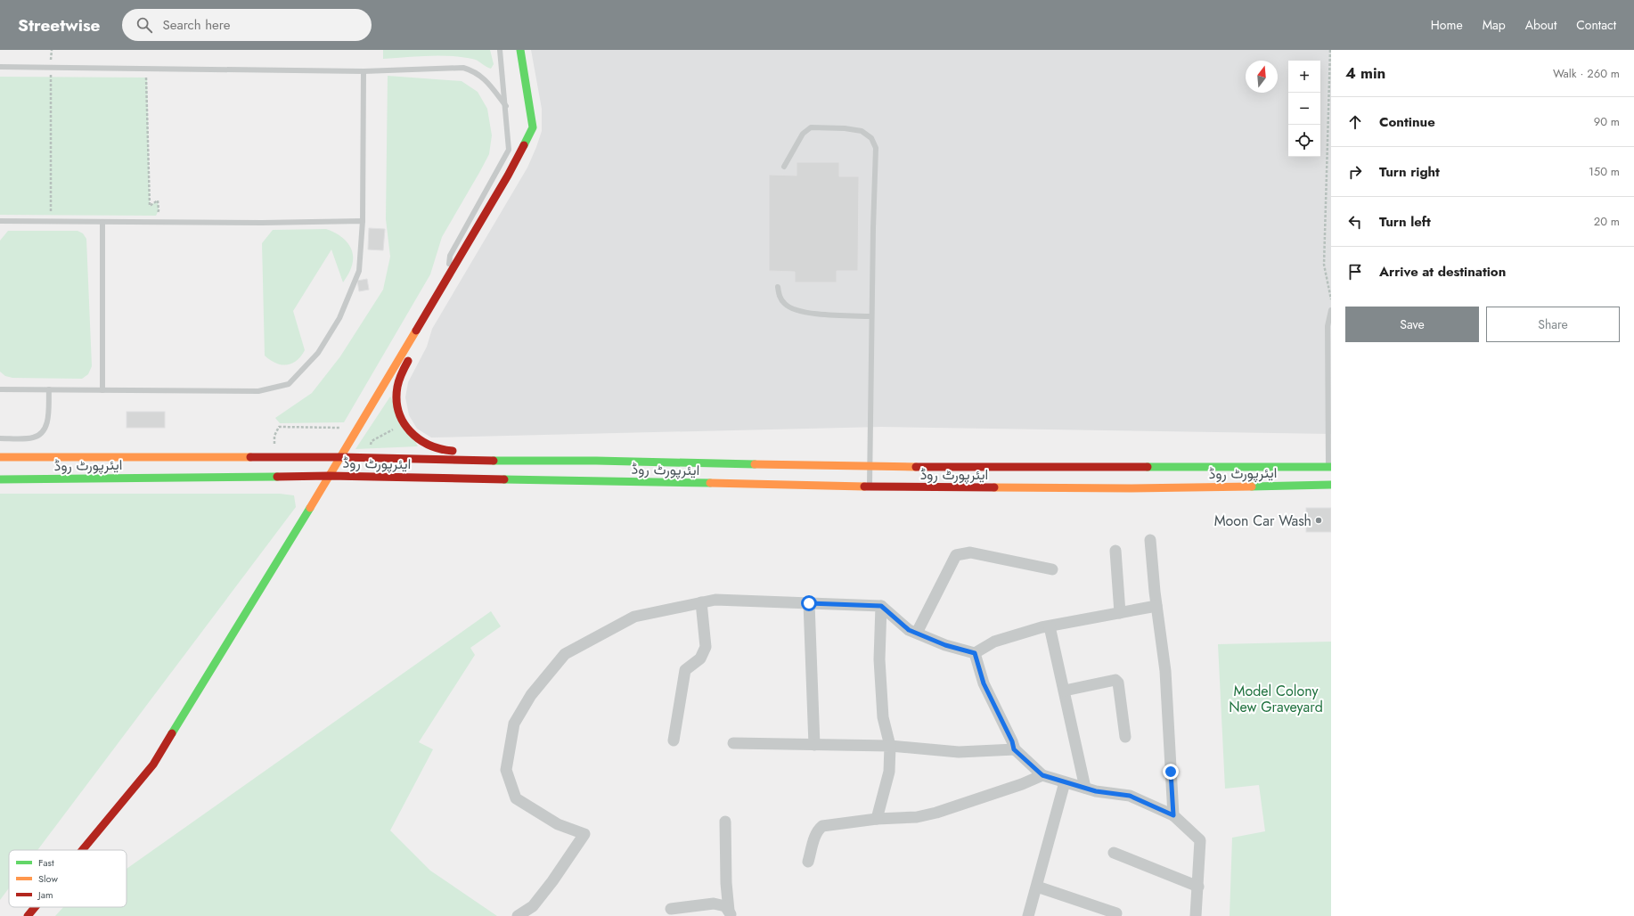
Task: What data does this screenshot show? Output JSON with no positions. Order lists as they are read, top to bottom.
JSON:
{
  "streets": {
    "main road": ["ایئرپورٹ روڈ"]
  },
  "parks": ["Model Colony New Graveyard"],
  "places": ["Moon Car Wash"],
  "legend": ["Fast", "Slow", "Jam"],
  "north": "top",
  "page": {
    "header": "Streetwise",
    "search": "Search here",
    "nav": [
      "Home",
      "Map",
      "About",
      "Contact"
    ],
    "heading": ["4 min", "Walk · 260 m"],
    "map_buttons": ["+", "−"],
    "list": [
      ["Continue", "90 m"],
      ["Turn right", "150 m"],
      ["Turn left", "20 m"],
      "Arrive at destination"
    ],
    "buttons": ["Save", "Share"]
  }
}
